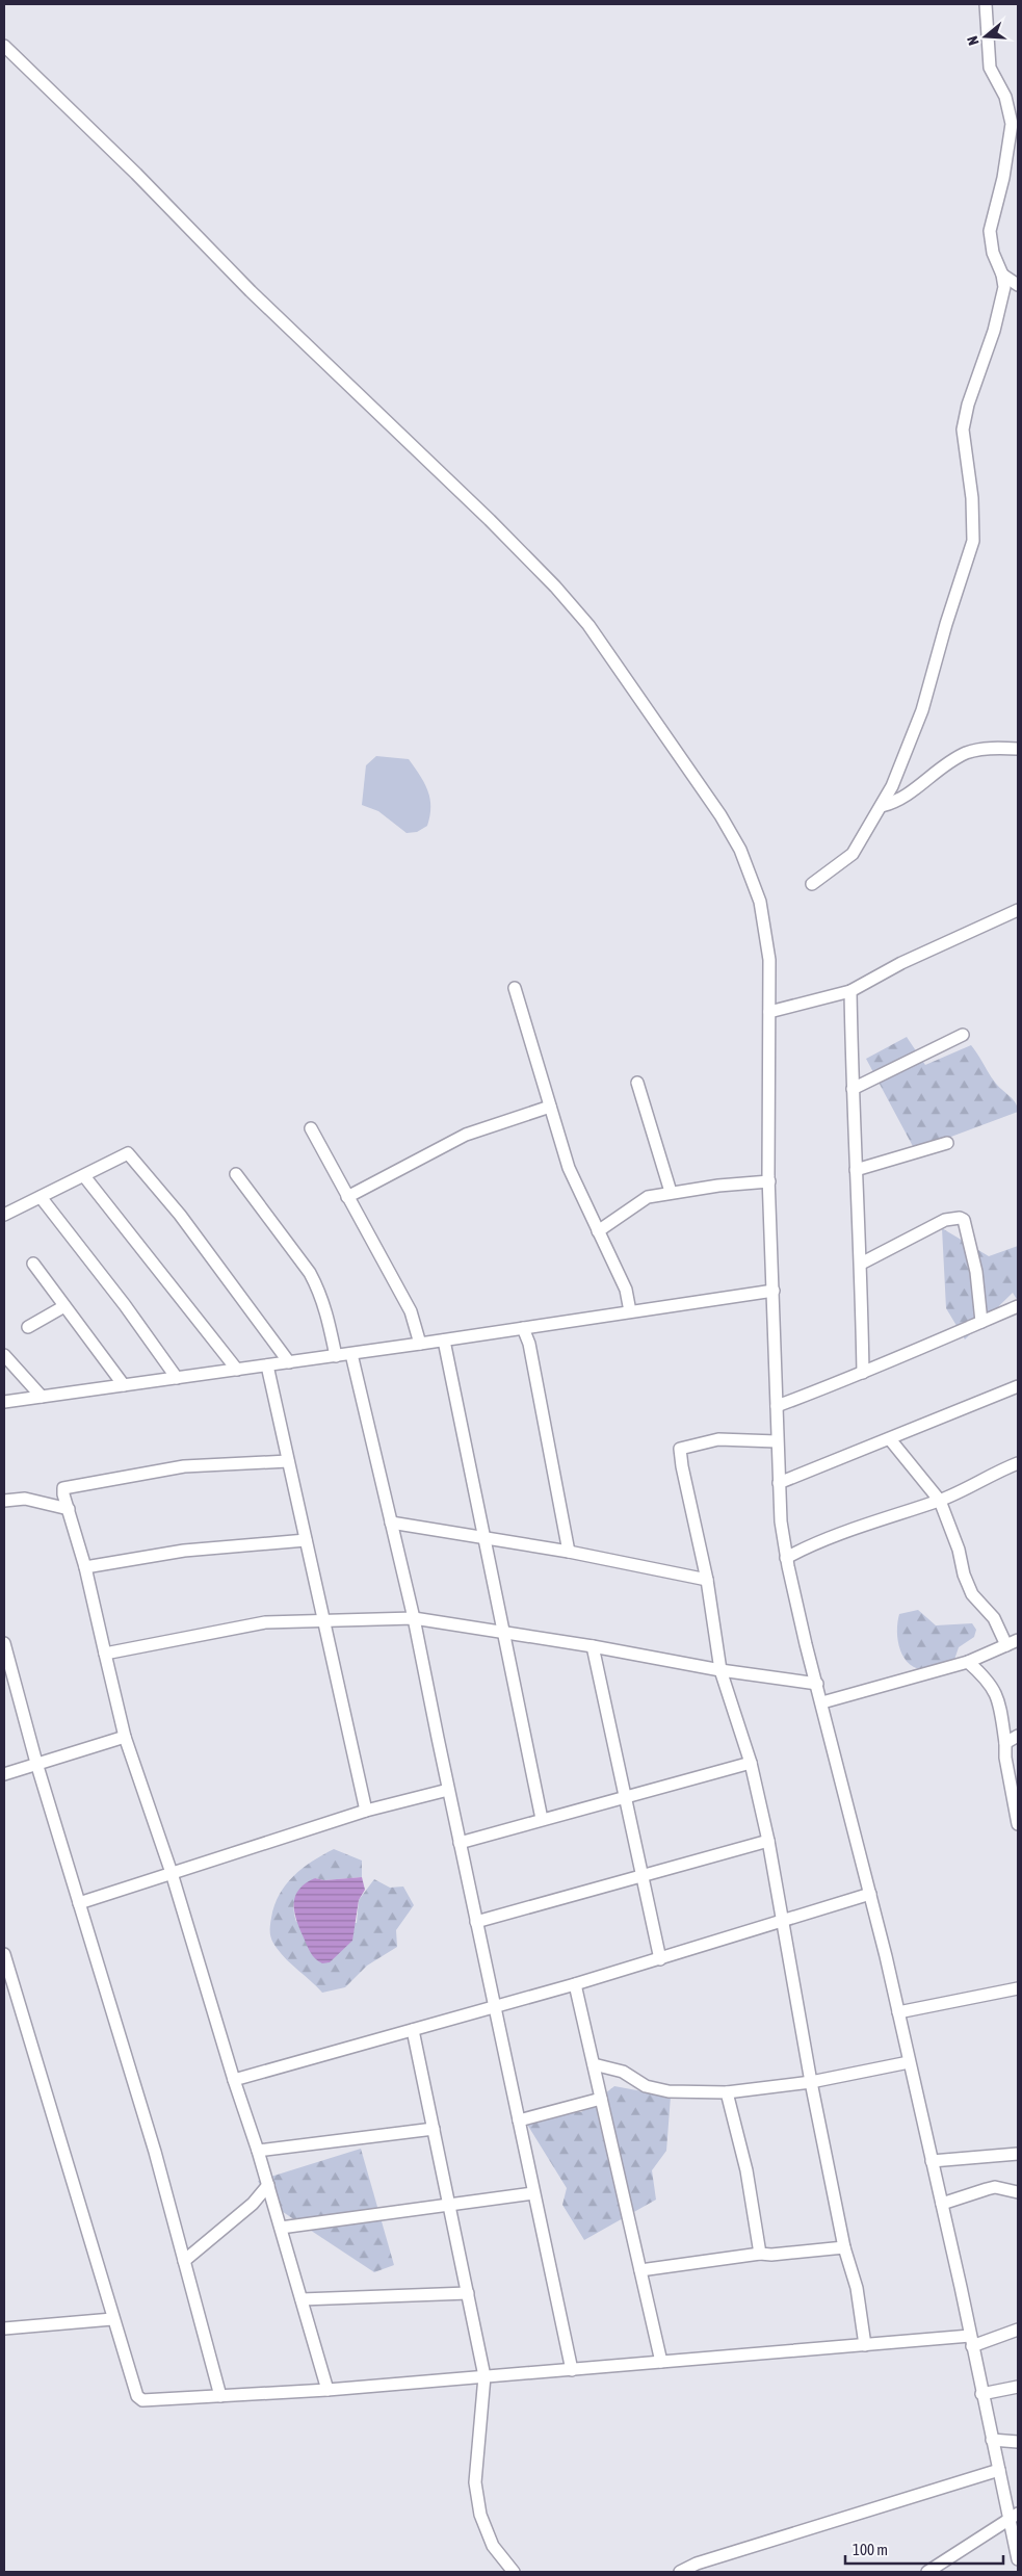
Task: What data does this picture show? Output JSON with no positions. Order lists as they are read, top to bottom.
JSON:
{
  "scale_bar": "100 m",
  "north": "left"
}
